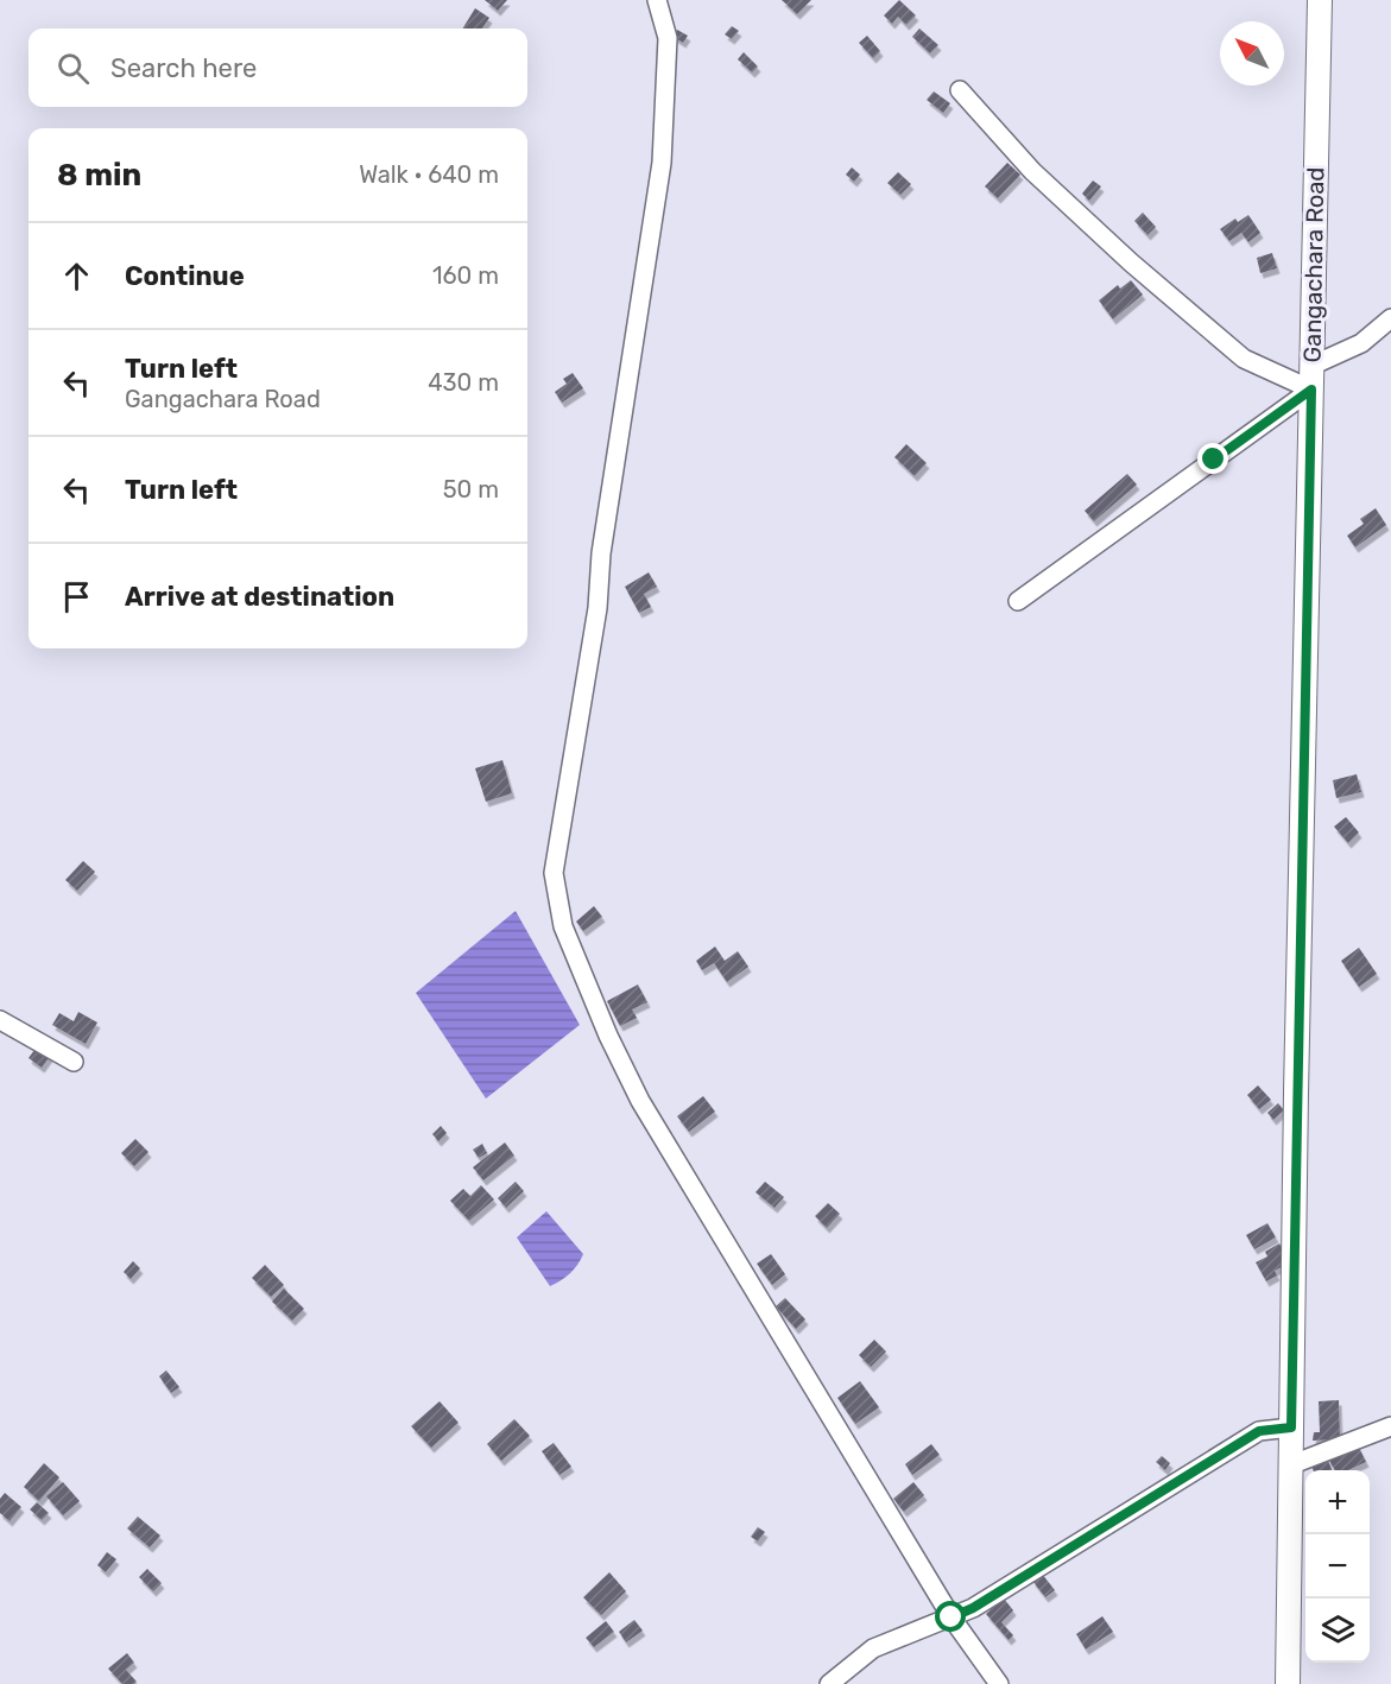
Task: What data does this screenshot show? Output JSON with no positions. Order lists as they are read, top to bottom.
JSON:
{
  "streets": {
    "main road": ["Gangachara Road"]
  },
  "north": "top left",
  "page": {
    "search": "Search here",
    "heading": ["8 min", "Walk · 640 m"],
    "list": [
      ["Continue", "160 m"],
      ["Turn left", "Gangachara Road", "430 m"],
      ["Turn left", "50 m"],
      "Arrive at destination"
    ],
    "map_buttons": ["+", "−"]
  }
}
